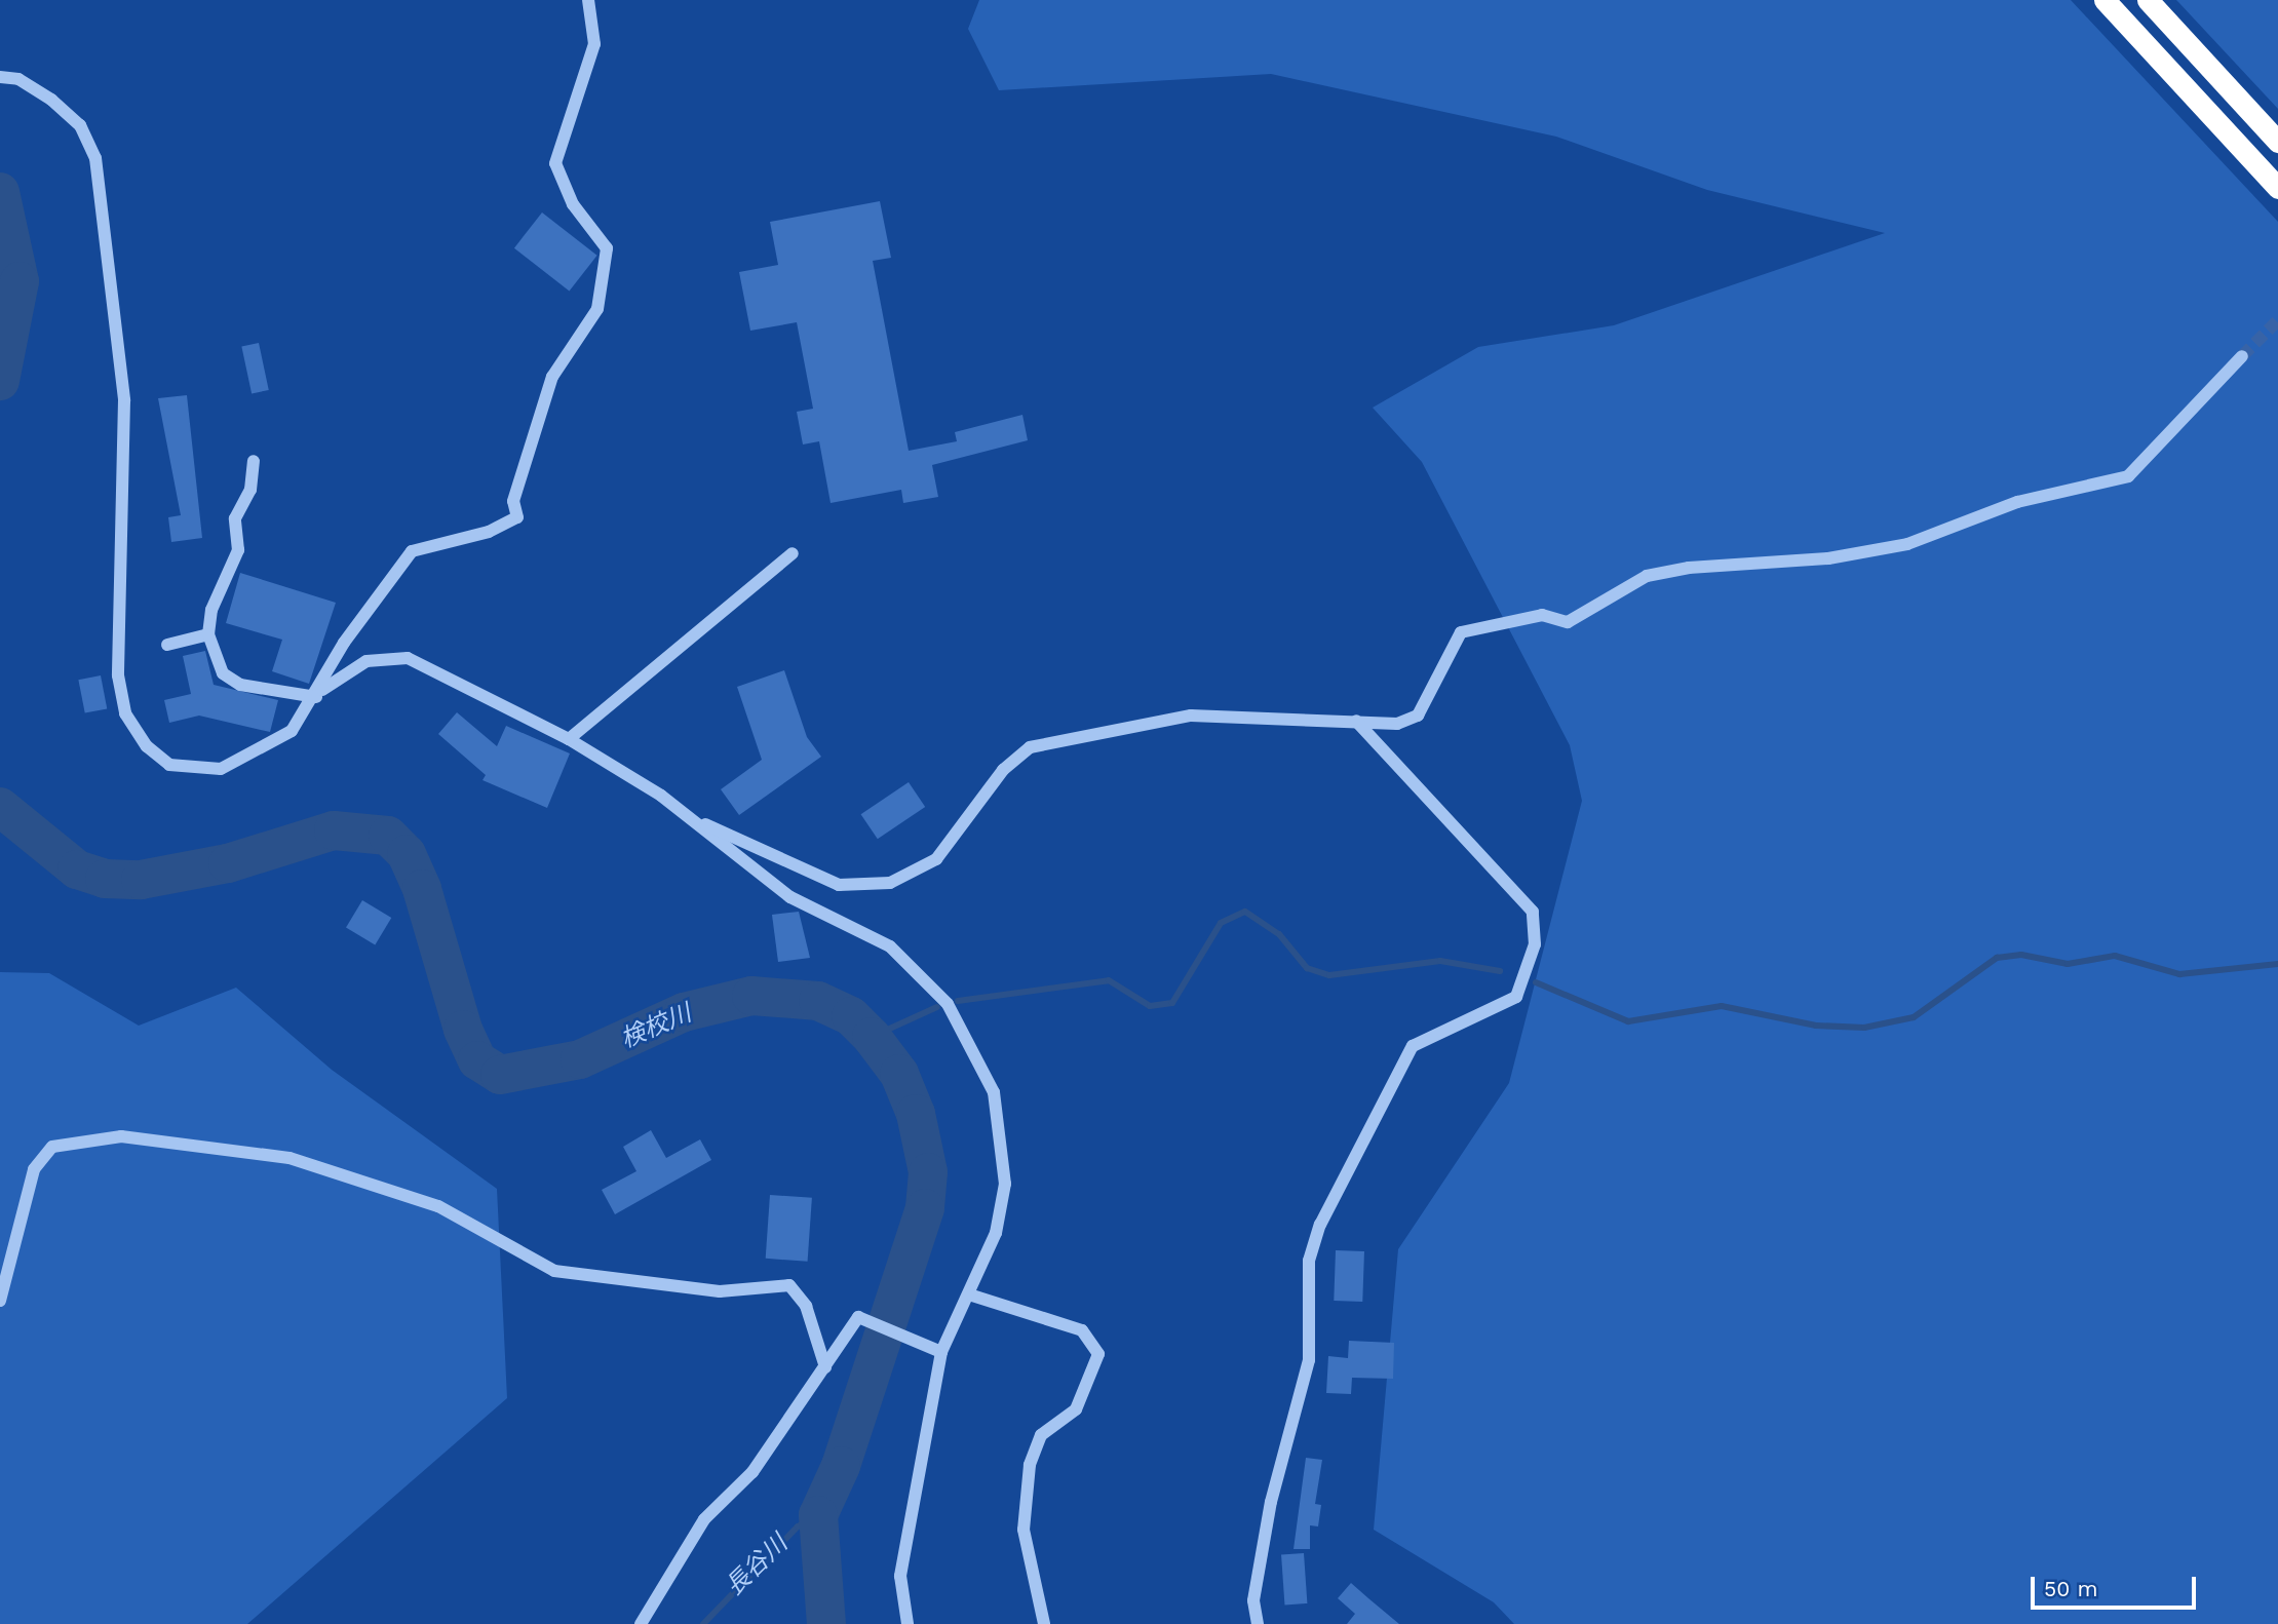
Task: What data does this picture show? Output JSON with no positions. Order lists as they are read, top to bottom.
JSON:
{
  "water": ["検校川", "長谷川"],
  "scale_bar": "50 m"
}
